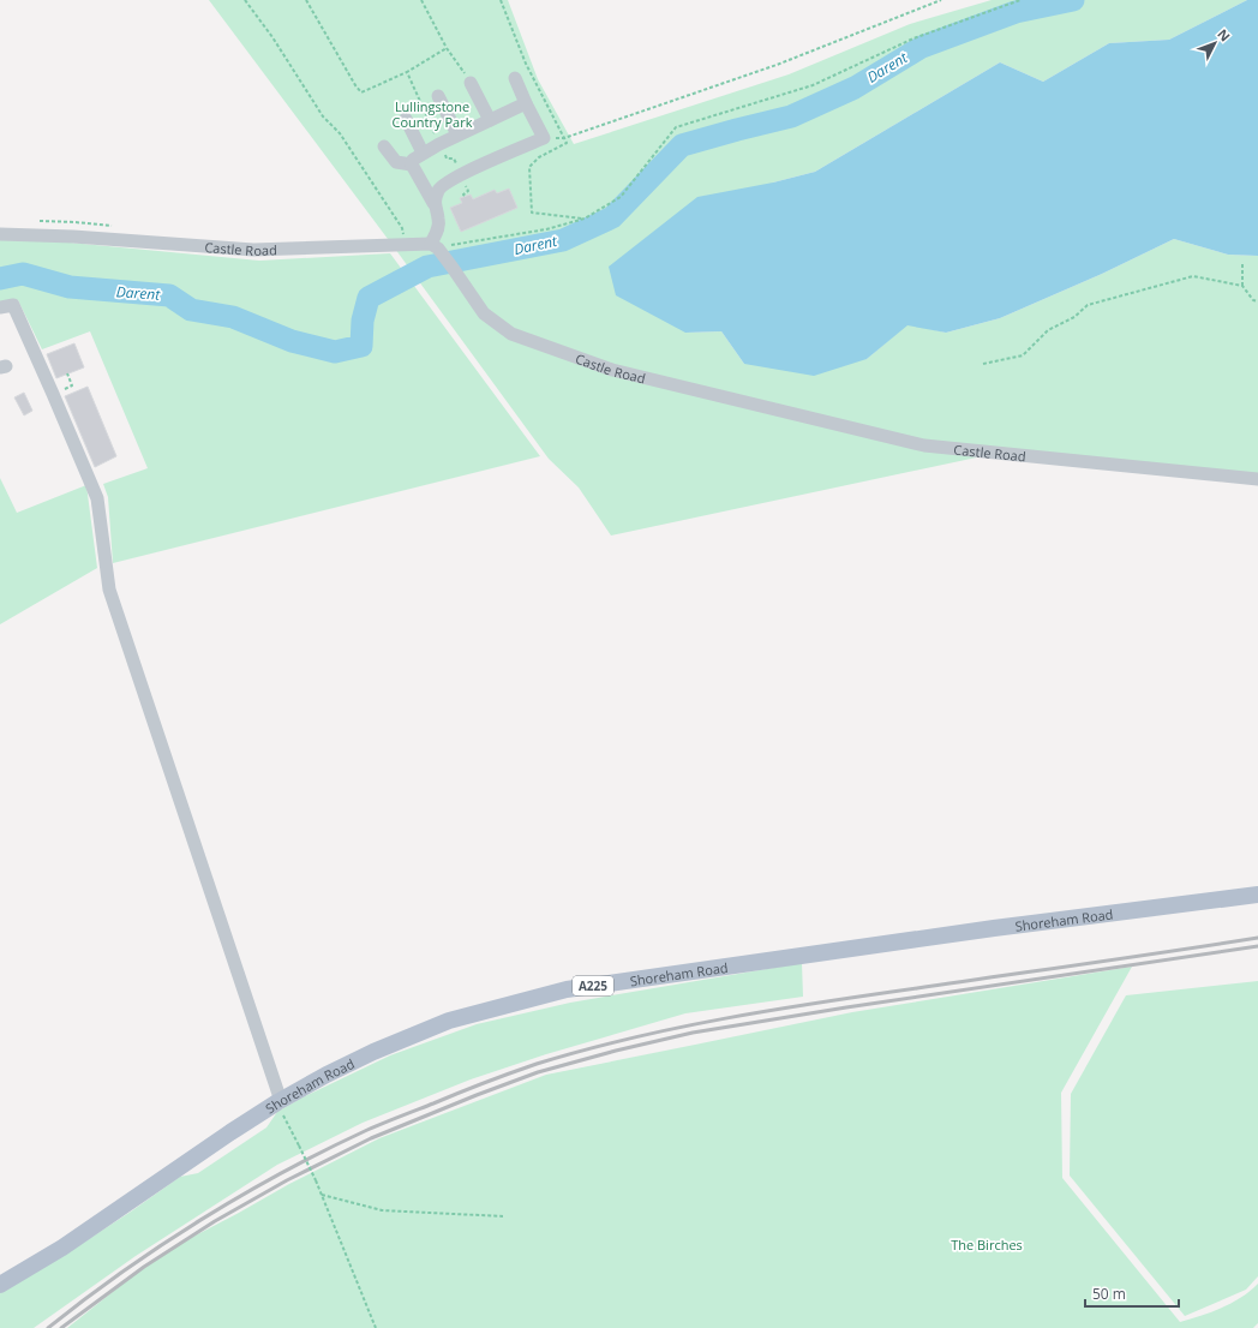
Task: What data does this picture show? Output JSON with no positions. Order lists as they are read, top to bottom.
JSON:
{
  "streets": {
    "main road": ["Shoreham Road", "A225"],
    "street": ["Castle Road"]
  },
  "water": ["Darent"],
  "parks": ["Lullingstone Country Park", "The Birches"],
  "scale_bar": "50 m",
  "north": "top right"
}
